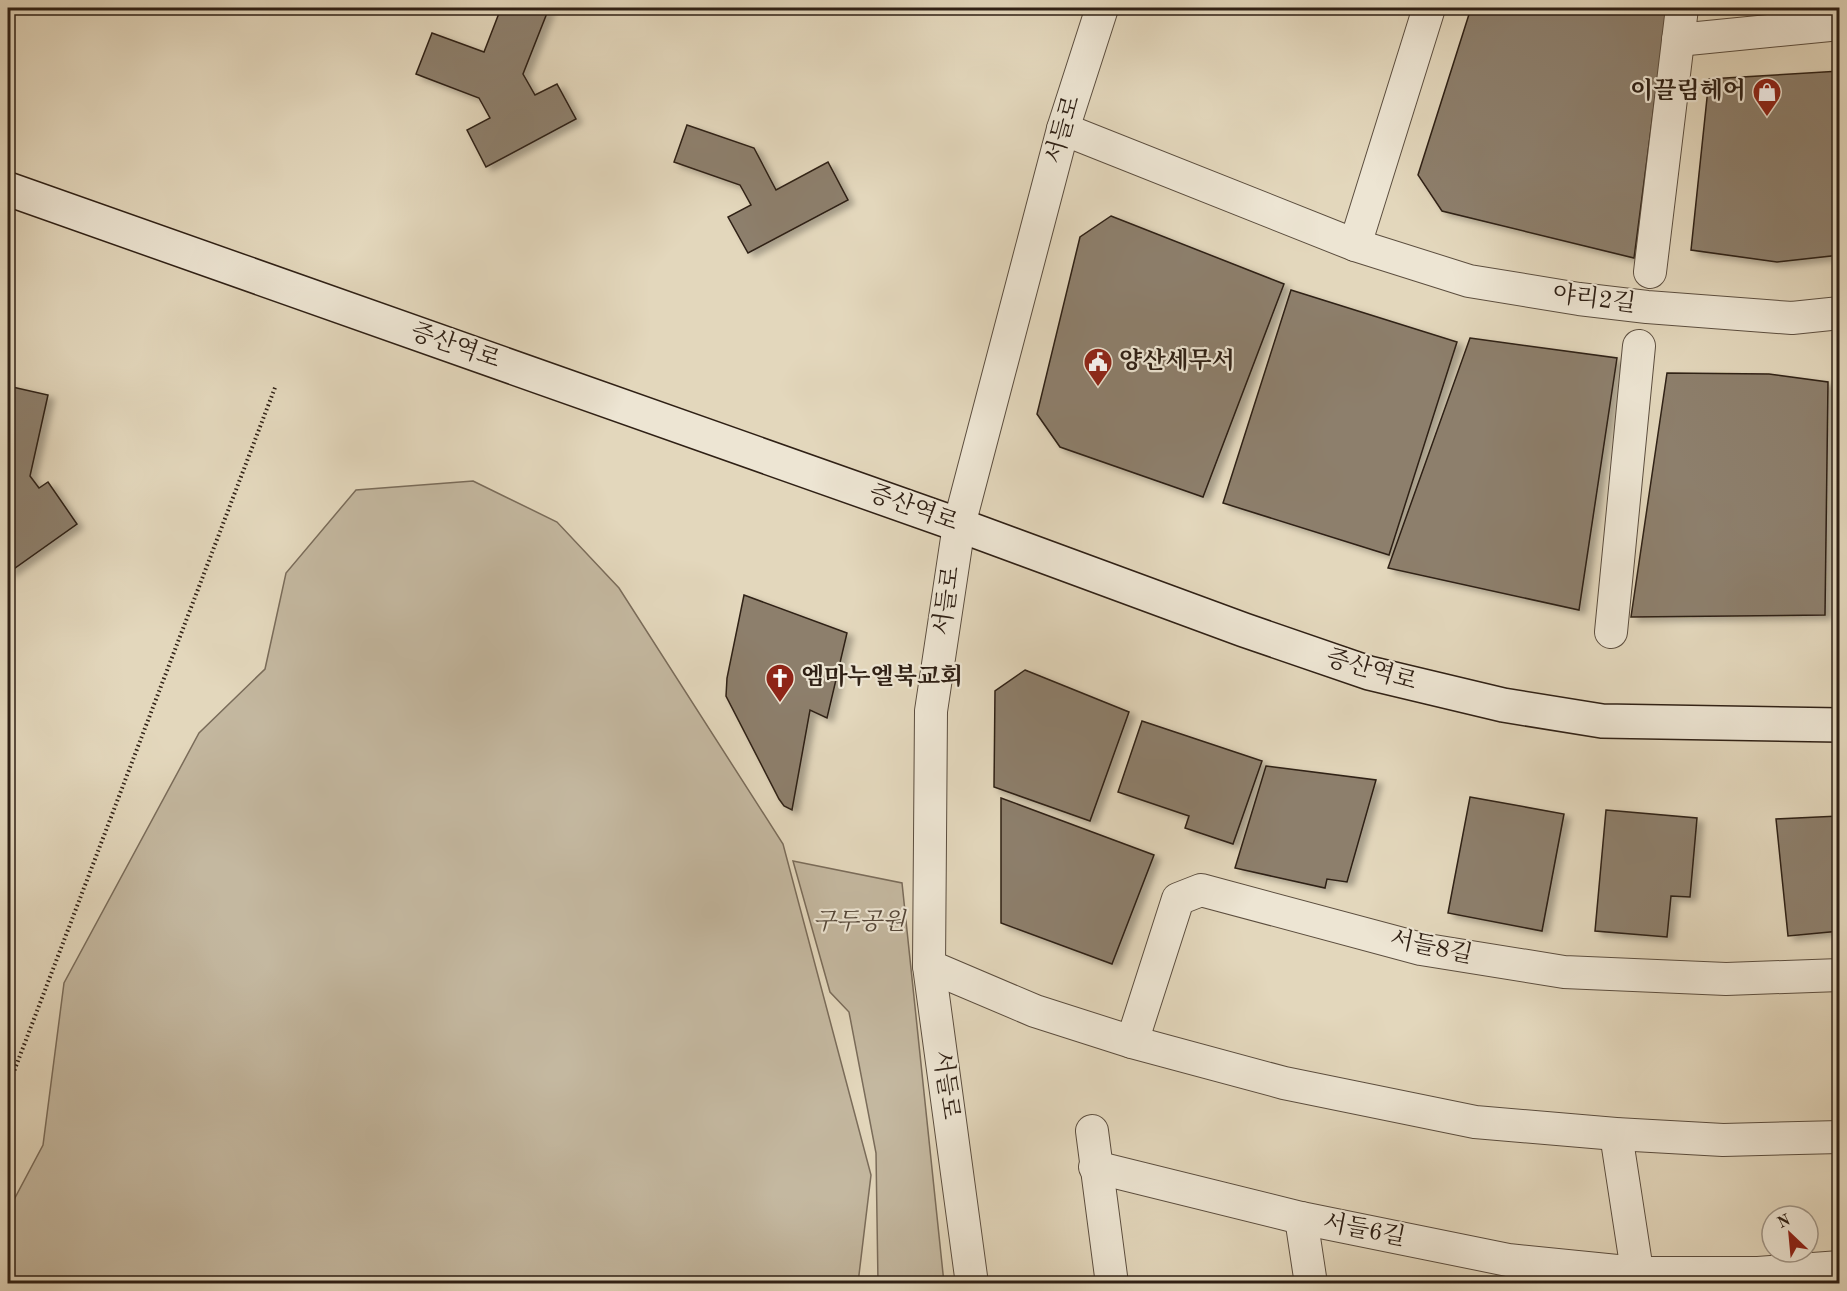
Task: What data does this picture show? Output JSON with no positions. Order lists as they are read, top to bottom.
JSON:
{
  "streets": {
    "street": [
      "서들로",
      "야리2길",
      "증산역로",
      "서들8길",
      "서들6길"
    ]
  },
  "crossings": [
    ["서들로", "야리2길"],
    ["서들로", "증산역로"]
  ],
  "parks": ["구두공원"],
  "places": {
    "shop": ["이끌림헤어"],
    "public building": ["양산세무서"],
    "church": ["엠마누엘북교회"]
  },
  "north": "top left"
}
